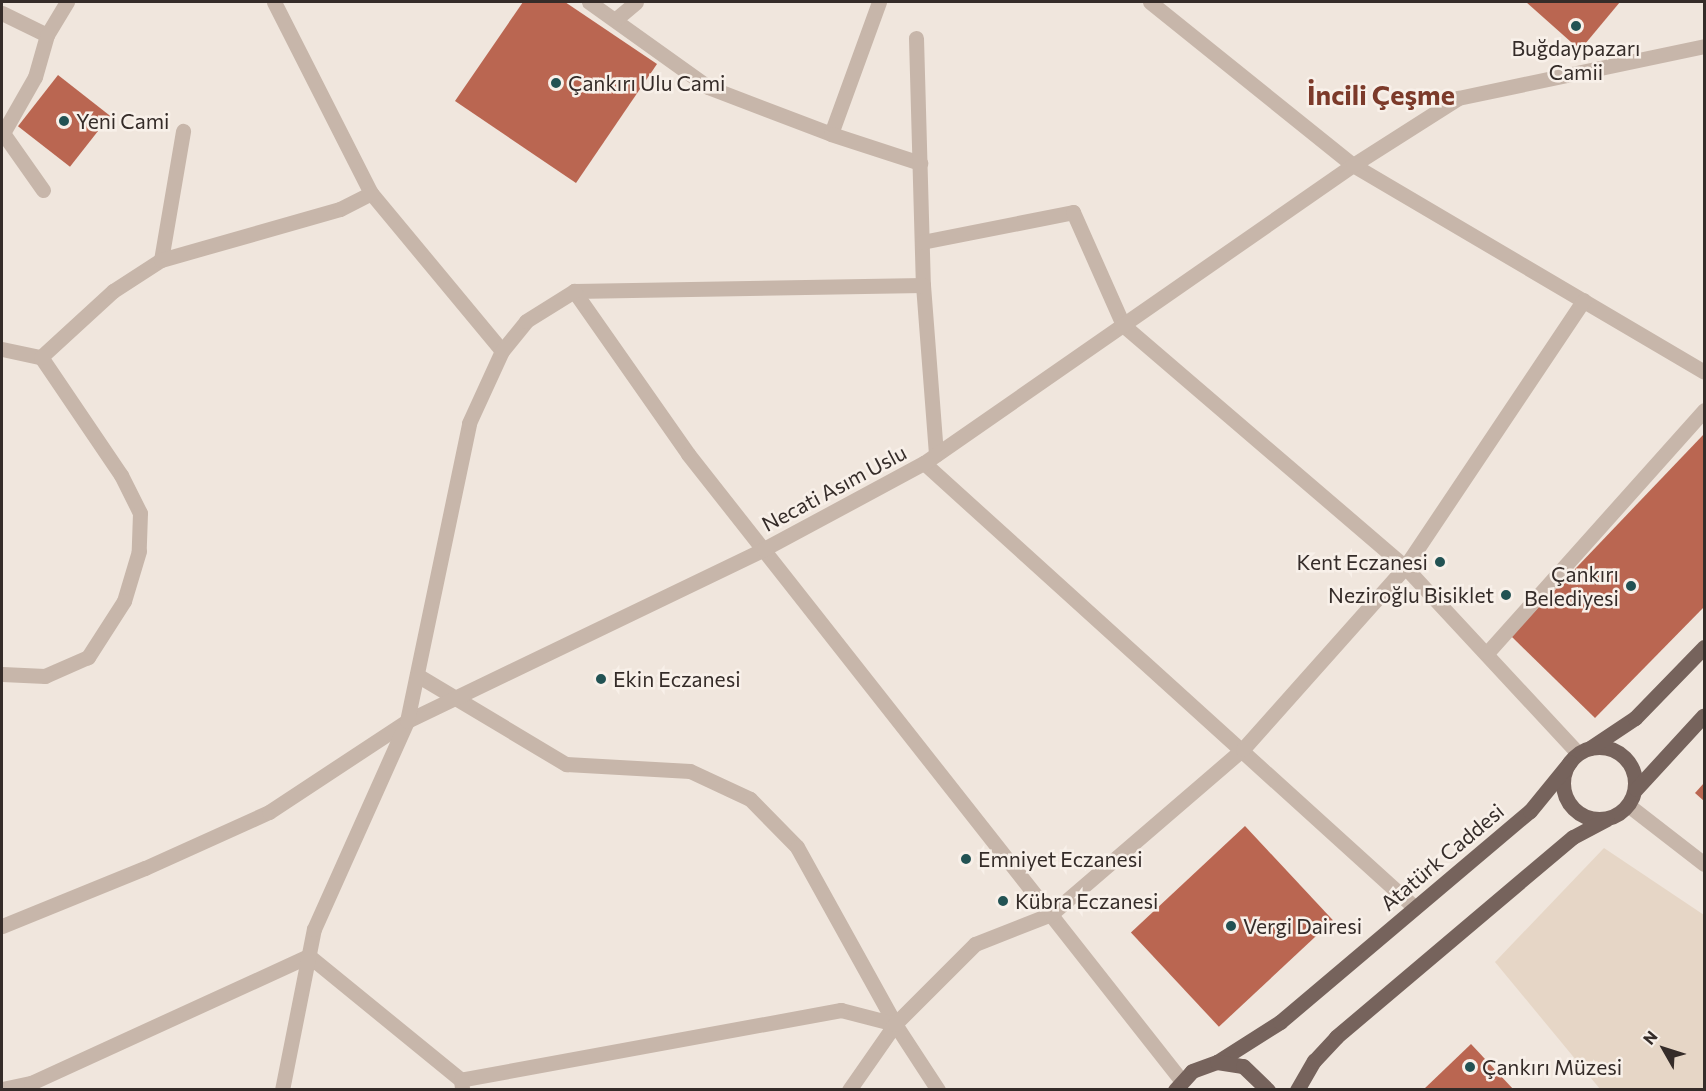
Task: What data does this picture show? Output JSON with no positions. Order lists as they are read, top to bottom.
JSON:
{
  "streets": {
    "main road": ["Atatürk Caddesi"],
    "street": ["Necati Asım Uslu"]
  },
  "districts": ["İncili Çeşme"],
  "places": [
    "Buğdaypazarı Camii",
    "Çankırı Ulu Cami",
    "Yeni Cami",
    "Kent Eczanesi",
    "Çankırı Belediyesi",
    "Neziroğlu Bisiklet",
    "Ekin Eczanesi",
    "Emniyet Eczanesi",
    "Kübra Eczanesi",
    "Vergi Dairesi",
    "Çankırı Müzesi"
  ],
  "north": "top left"
}
